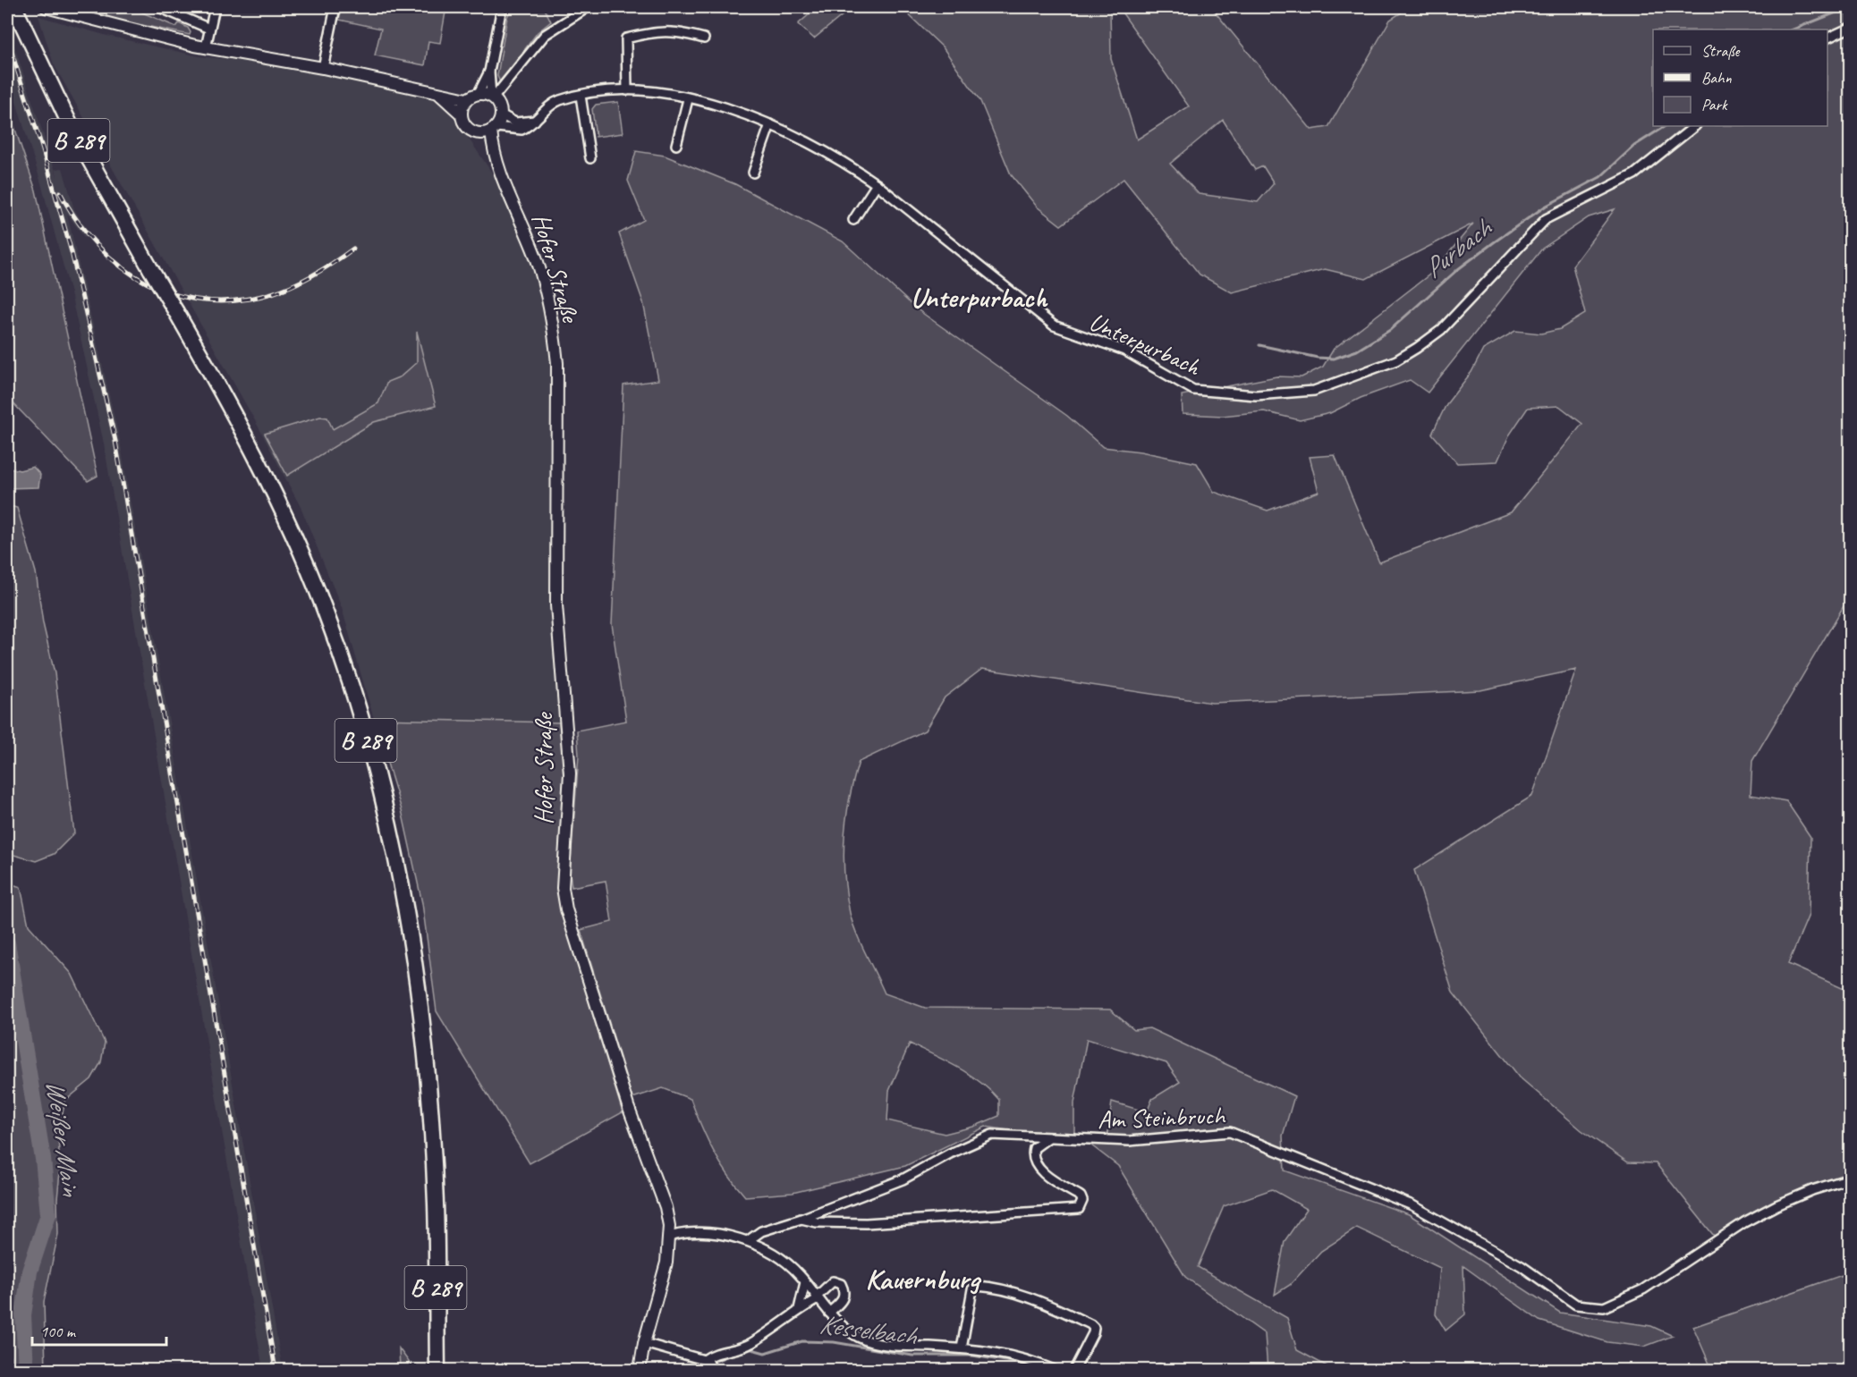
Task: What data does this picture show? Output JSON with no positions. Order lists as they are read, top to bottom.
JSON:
{
  "streets": {
    "highway": ["B 289"],
    "street": ["Hofer Straße", "Unterpurbach", "Am Steinbruch"]
  },
  "districts": ["Unterpurbach", "Kauernburg"],
  "water": ["Purbach", "Weißer Main", "Kesselbach"],
  "legend": ["Straße", "Bahn", "Park"],
  "scale_bar": "100 m"
}
